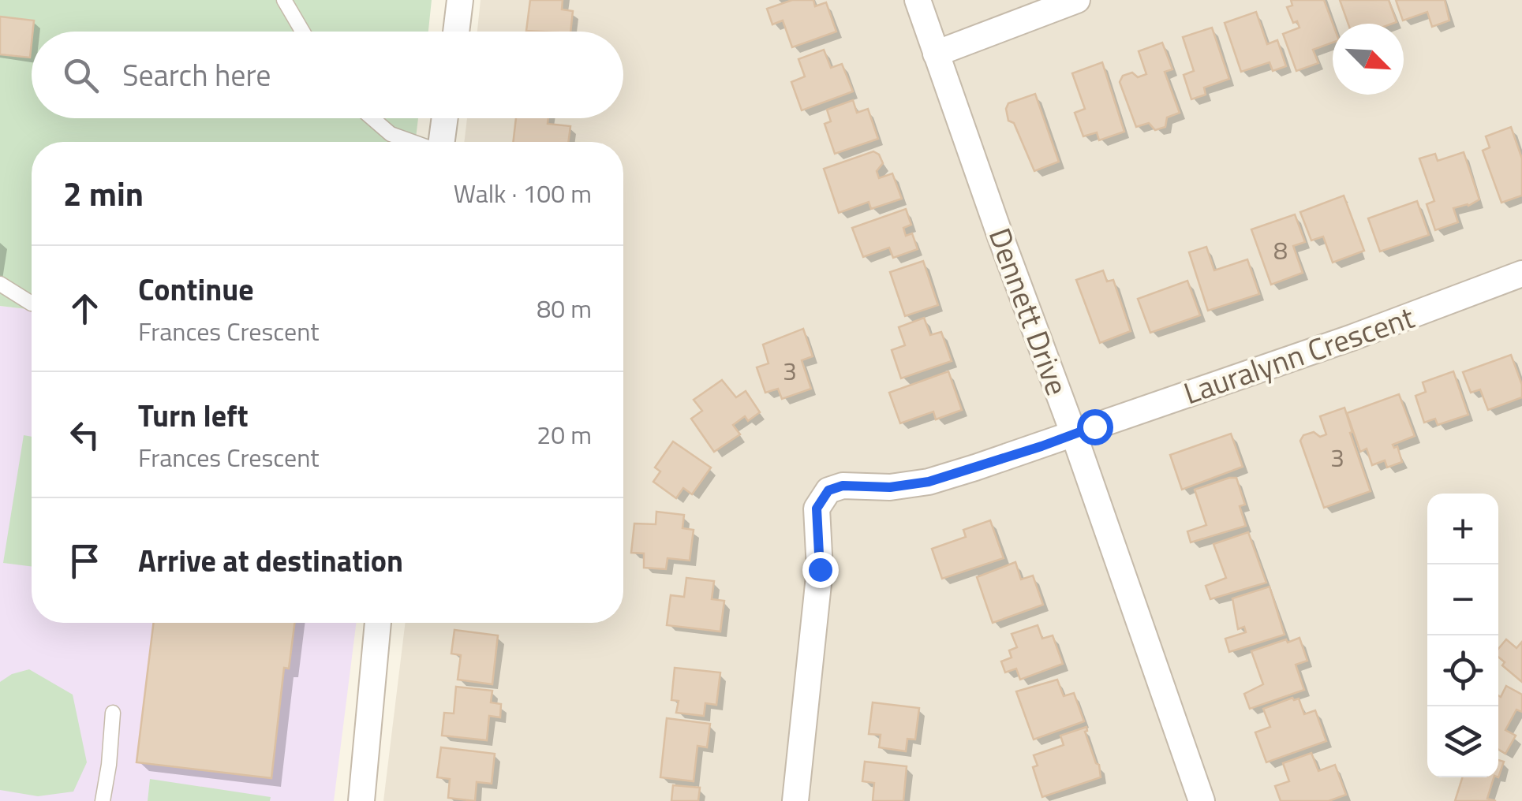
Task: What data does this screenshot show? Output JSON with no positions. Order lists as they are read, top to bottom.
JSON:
{
  "streets": {
    "street": ["Dennett Drive", "Lauralynn Crescent"]
  },
  "crossings": [
    ["Dennett Drive", "Lauralynn Crescent"]
  ],
  "house_numbers": ["8", "3", "3"],
  "north": "bottom right",
  "page": {
    "search": "Search here",
    "heading": ["2 min", "Walk · 100 m"],
    "list": [
      ["Continue", "Frances Crescent", "80 m"],
      ["Turn left", "Frances Crescent", "20 m"],
      "Arrive at destination"
    ],
    "map_buttons": ["+", "−"]
  }
}
